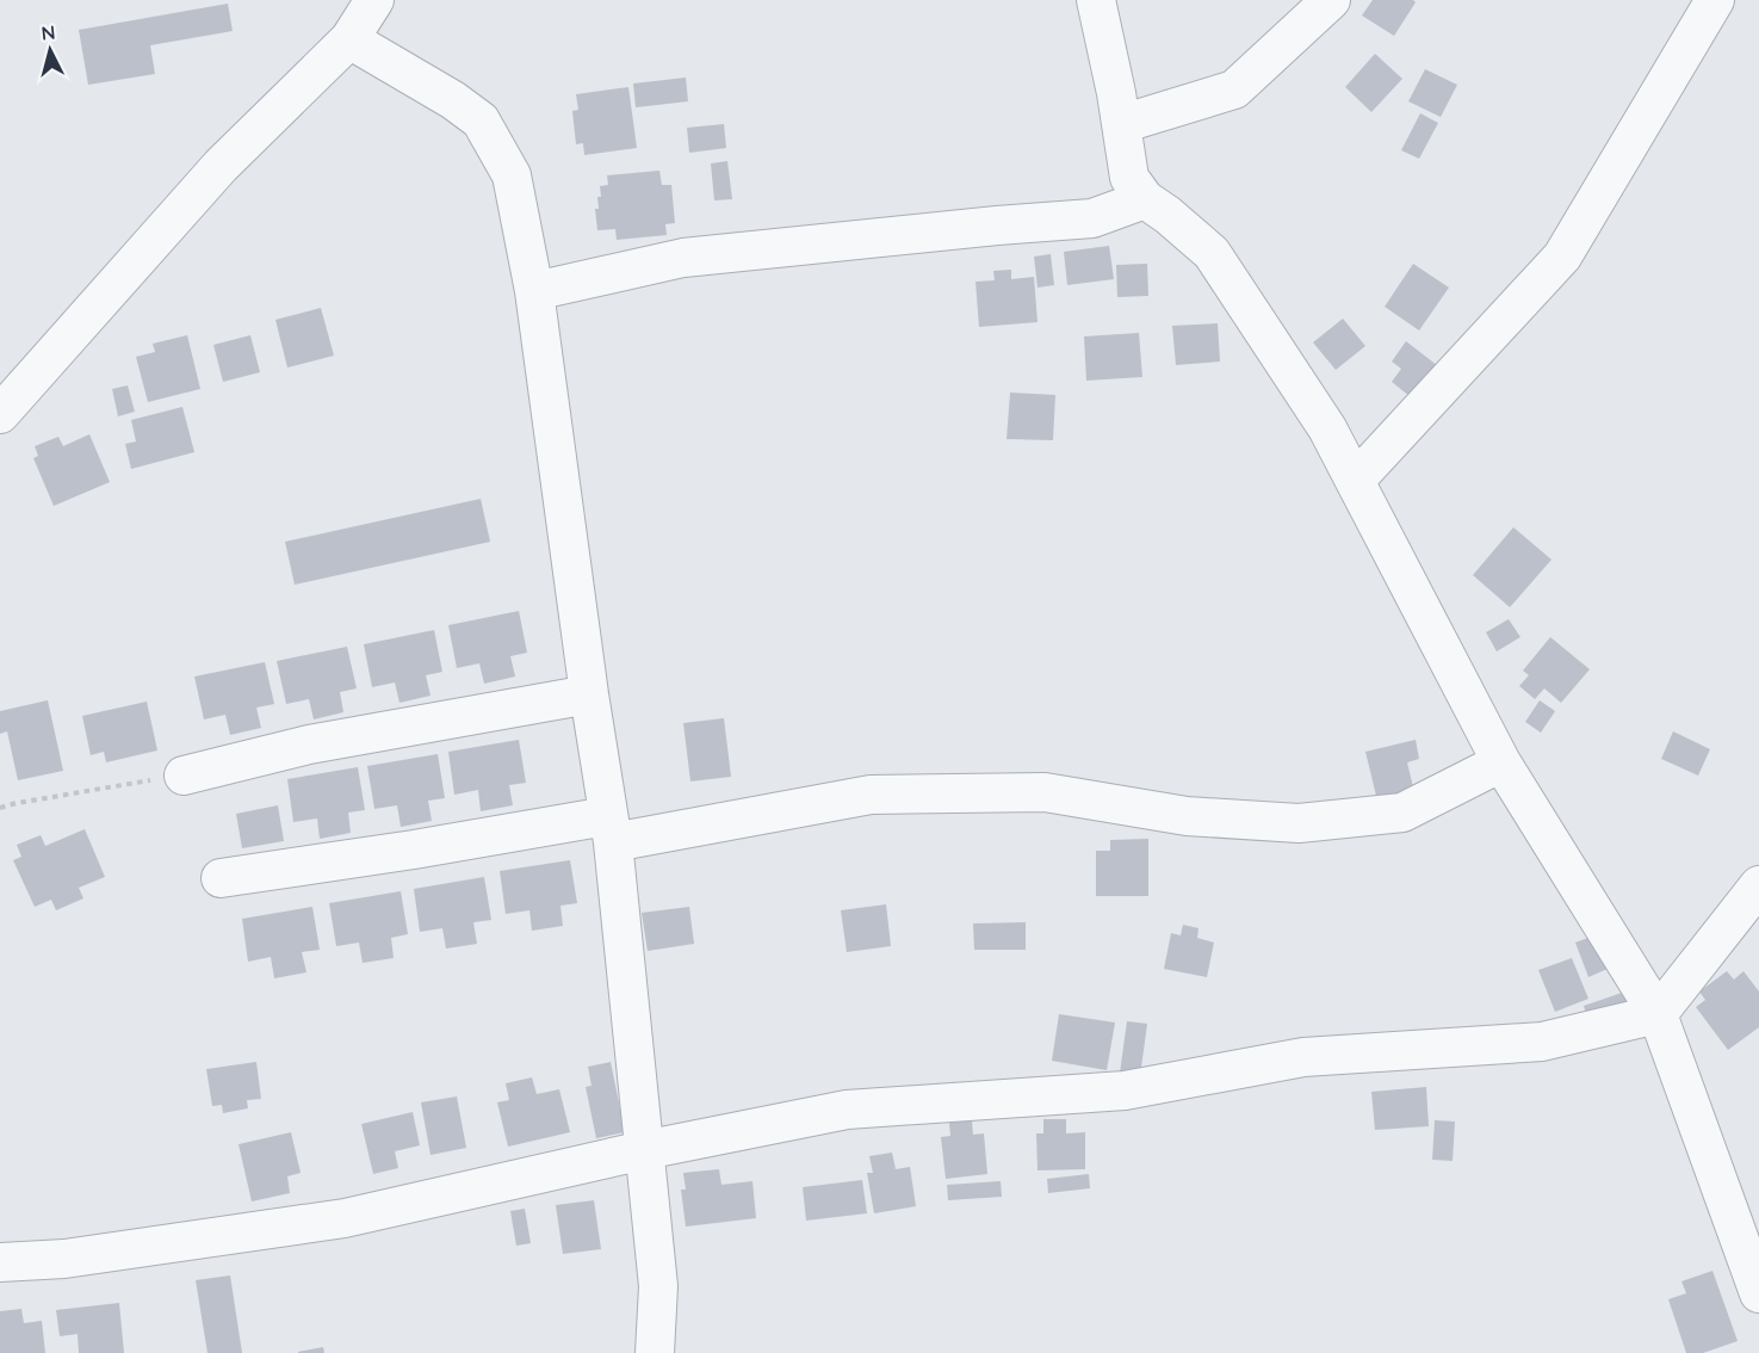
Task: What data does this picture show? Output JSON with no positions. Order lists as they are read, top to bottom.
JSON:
{
  "north": "top"
}
